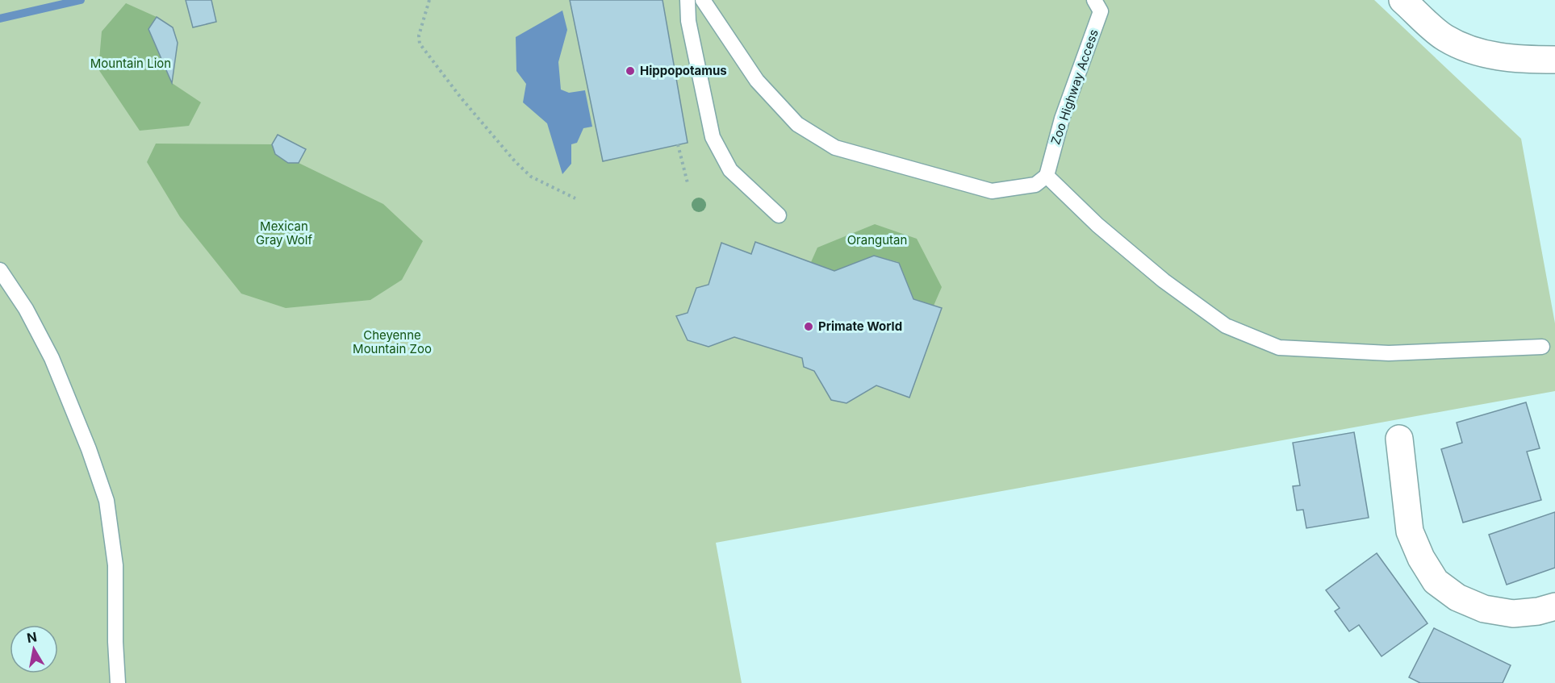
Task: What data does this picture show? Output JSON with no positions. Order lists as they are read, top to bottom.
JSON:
{
  "streets": {
    "lane": ["Zoo Highway Access"]
  },
  "parks": [
    "Mountain Lion",
    "Mexican Gray Wolf",
    "Orangutan",
    "Cheyenne Mountain Zoo"
  ],
  "places": ["Hippopotamus", "Primate World"],
  "north": "top"
}
